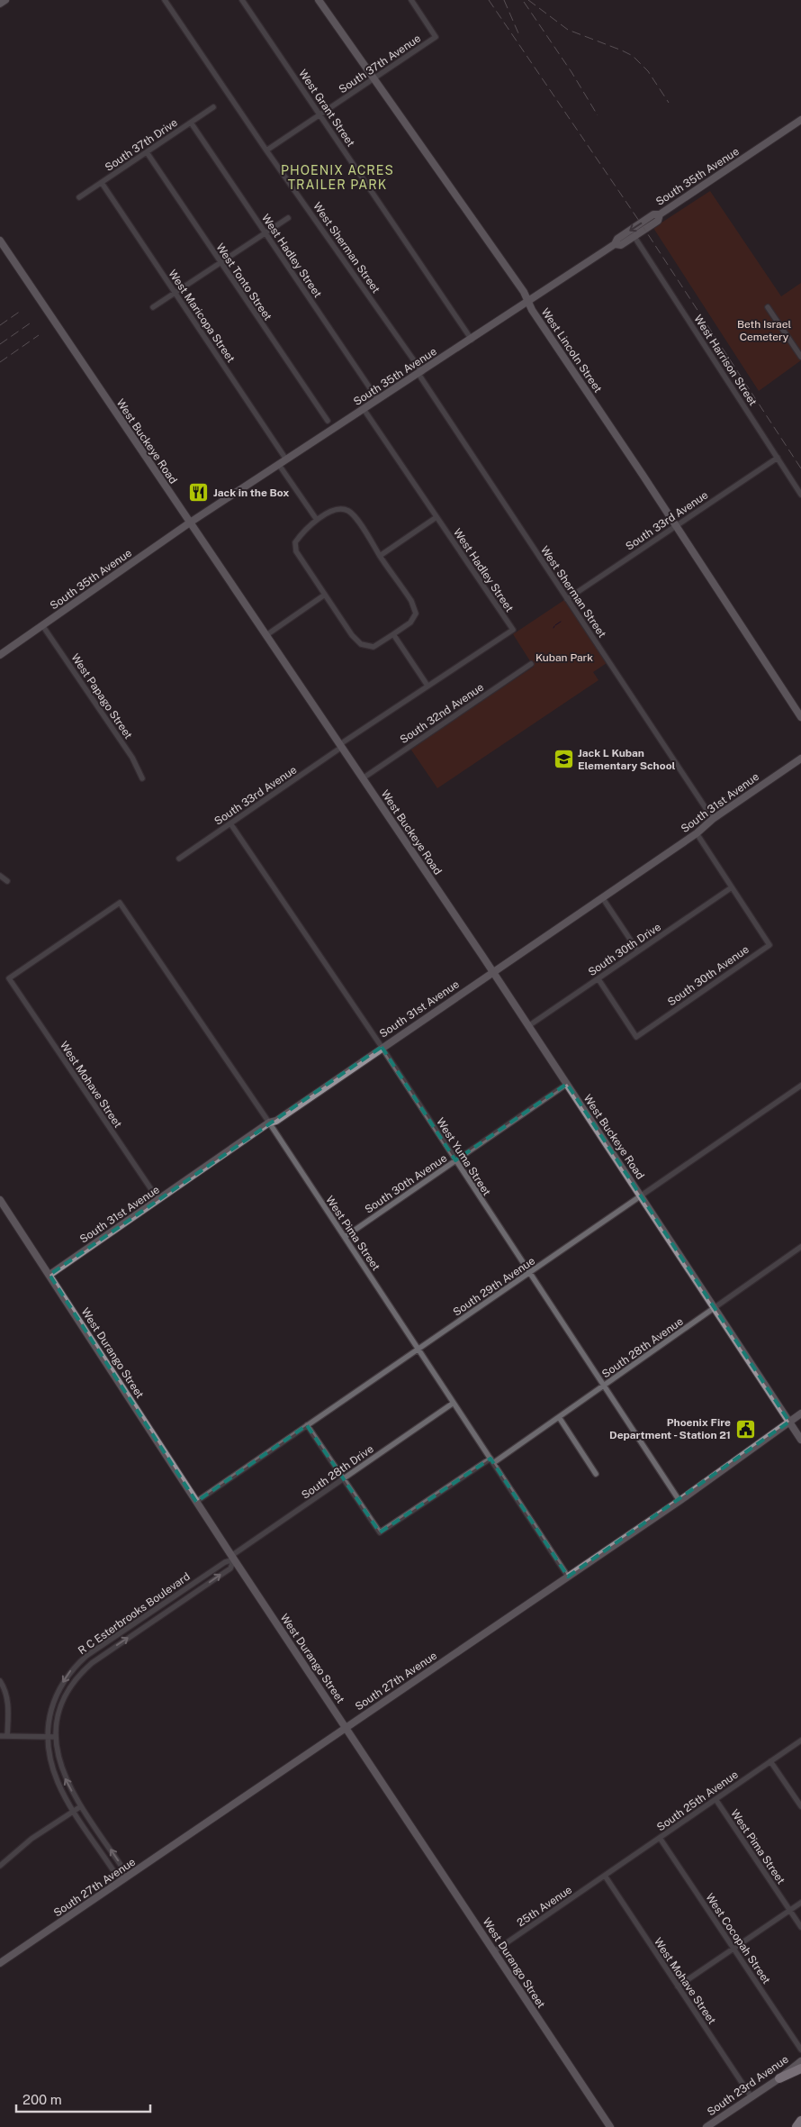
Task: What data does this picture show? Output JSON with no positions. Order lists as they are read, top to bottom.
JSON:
{
  "streets": {
    "main road": [
      "South 35th Avenue",
      "West Lincoln Street",
      "West Buckeye Road",
      "South 31st Avenue",
      "West Durango Street",
      "South 27th Avenue",
      "South 23rd Avenue"
    ],
    "street": [
      "South 37th Avenue",
      "West Grant Street",
      "South 37th Drive",
      "West Sherman Street",
      "West Hadley Street",
      "West Tonto Street",
      "West Maricopa Street",
      "West Harrison Street",
      "South 33rd Avenue",
      "West Papago Street",
      "South 32nd Avenue",
      "South 30th Drive",
      "South 30th Avenue",
      "West Mohave Street",
      "West Yuma Street",
      "West Pima Street",
      "South 29th Avenue",
      "South 28th Avenue",
      "South 28th Drive",
      "R C Esterbrooks Boulevard",
      "South 25th Avenue",
      "25th Avenue",
      "West Cocopah Street"
    ]
  },
  "crossings": [
    ["South 37th Avenue", "West Grant Street"],
    ["South 37th Avenue", "West Sherman Street"],
    ["South 37th Avenue", "West Lincoln Street"],
    ["West Grant Street", "South 35th Avenue"],
    ["South 37th Drive", "West Hadley Street"],
    ["South 37th Drive", "West Tonto Street"],
    ["South 37th Drive", "West Maricopa Street"],
    ["South 35th Avenue", "West Sherman Street"],
    ["South 35th Avenue", "West Hadley Street"],
    ["South 35th Avenue", "West Maricopa Street"],
    ["South 35th Avenue", "West Lincoln Street"],
    ["South 35th Avenue", "West Buckeye Road"],
    ["South 35th Avenue", "West Papago Street"],
    ["West Sherman Street", "South 33rd Avenue"],
    ["West Sherman Street", "South 31st Avenue"],
    ["West Hadley Street", "South 33rd Avenue"],
    ["West Lincoln Street", "South 33rd Avenue"],
    ["West Harrison Street", "South 33rd Avenue"],
    ["West Buckeye Road", "South 33rd Avenue"],
    ["West Buckeye Road", "South 32nd Avenue"],
    ["West Buckeye Road", "South 31st Avenue"],
    ["West Buckeye Road", "South 30th Drive"],
    ["West Buckeye Road", "South 30th Avenue"],
    ["West Buckeye Road", "South 29th Avenue"],
    ["West Buckeye Road", "South 28th Avenue"],
    ["West Buckeye Road", "South 27th Avenue"],
    ["South 33rd Avenue", "West Yuma Street"],
    ["South 31st Avenue", "West Mohave Street"],
    ["South 31st Avenue", "West Yuma Street"],
    ["South 31st Avenue", "West Pima Street"],
    ["South 31st Avenue", "West Durango Street"],
    ["South 30th Drive", "South 30th Avenue"],
    ["South 30th Avenue", "West Yuma Street"],
    ["South 30th Avenue", "West Pima Street"],
    ["West Mohave Street", "West Pima Street"],
    ["West Mohave Street", "South 25th Avenue"],
    ["West Mohave Street", "25th Avenue"],
    ["West Mohave Street", "South 23rd Avenue"],
    ["West Yuma Street", "South 29th Avenue"],
    ["West Yuma Street", "South 28th Avenue"],
    ["West Yuma Street", "South 27th Avenue"],
    ["West Pima Street", "South 29th Avenue"],
    ["West Pima Street", "South 28th Avenue"],
    ["West Pima Street", "South 28th Drive"],
    ["West Pima Street", "South 27th Avenue"],
    ["West Pima Street", "South 25th Avenue"],
    ["South 29th Avenue", "West Durango Street"],
    ["South 28th Avenue", "South 28th Drive"],
    ["West Durango Street", "South 28th Drive"],
    ["West Durango Street", "R C Esterbrooks Boulevard"],
    ["West Durango Street", "South 27th Avenue"],
    ["West Durango Street", "25th Avenue"],
    ["South 28th Drive", "R C Esterbrooks Boulevard"],
    ["R C Esterbrooks Boulevard", "South 27th Avenue"],
    ["South 25th Avenue", "25th Avenue"],
    ["South 25th Avenue", "West Cocopah Street"]
  ],
  "districts": ["PHOENIX ACRES TRAILER PARK"],
  "parks": ["Beth Israel Cemetery", "Kuban Park"],
  "places": {
    "restaurant": ["Jack in the Box"],
    "school or university": ["Jack L Kuban Elementary School"],
    "public building": ["Phoenix Fire Department - Station 21"]
  },
  "scale_bar": "200 m"
}
